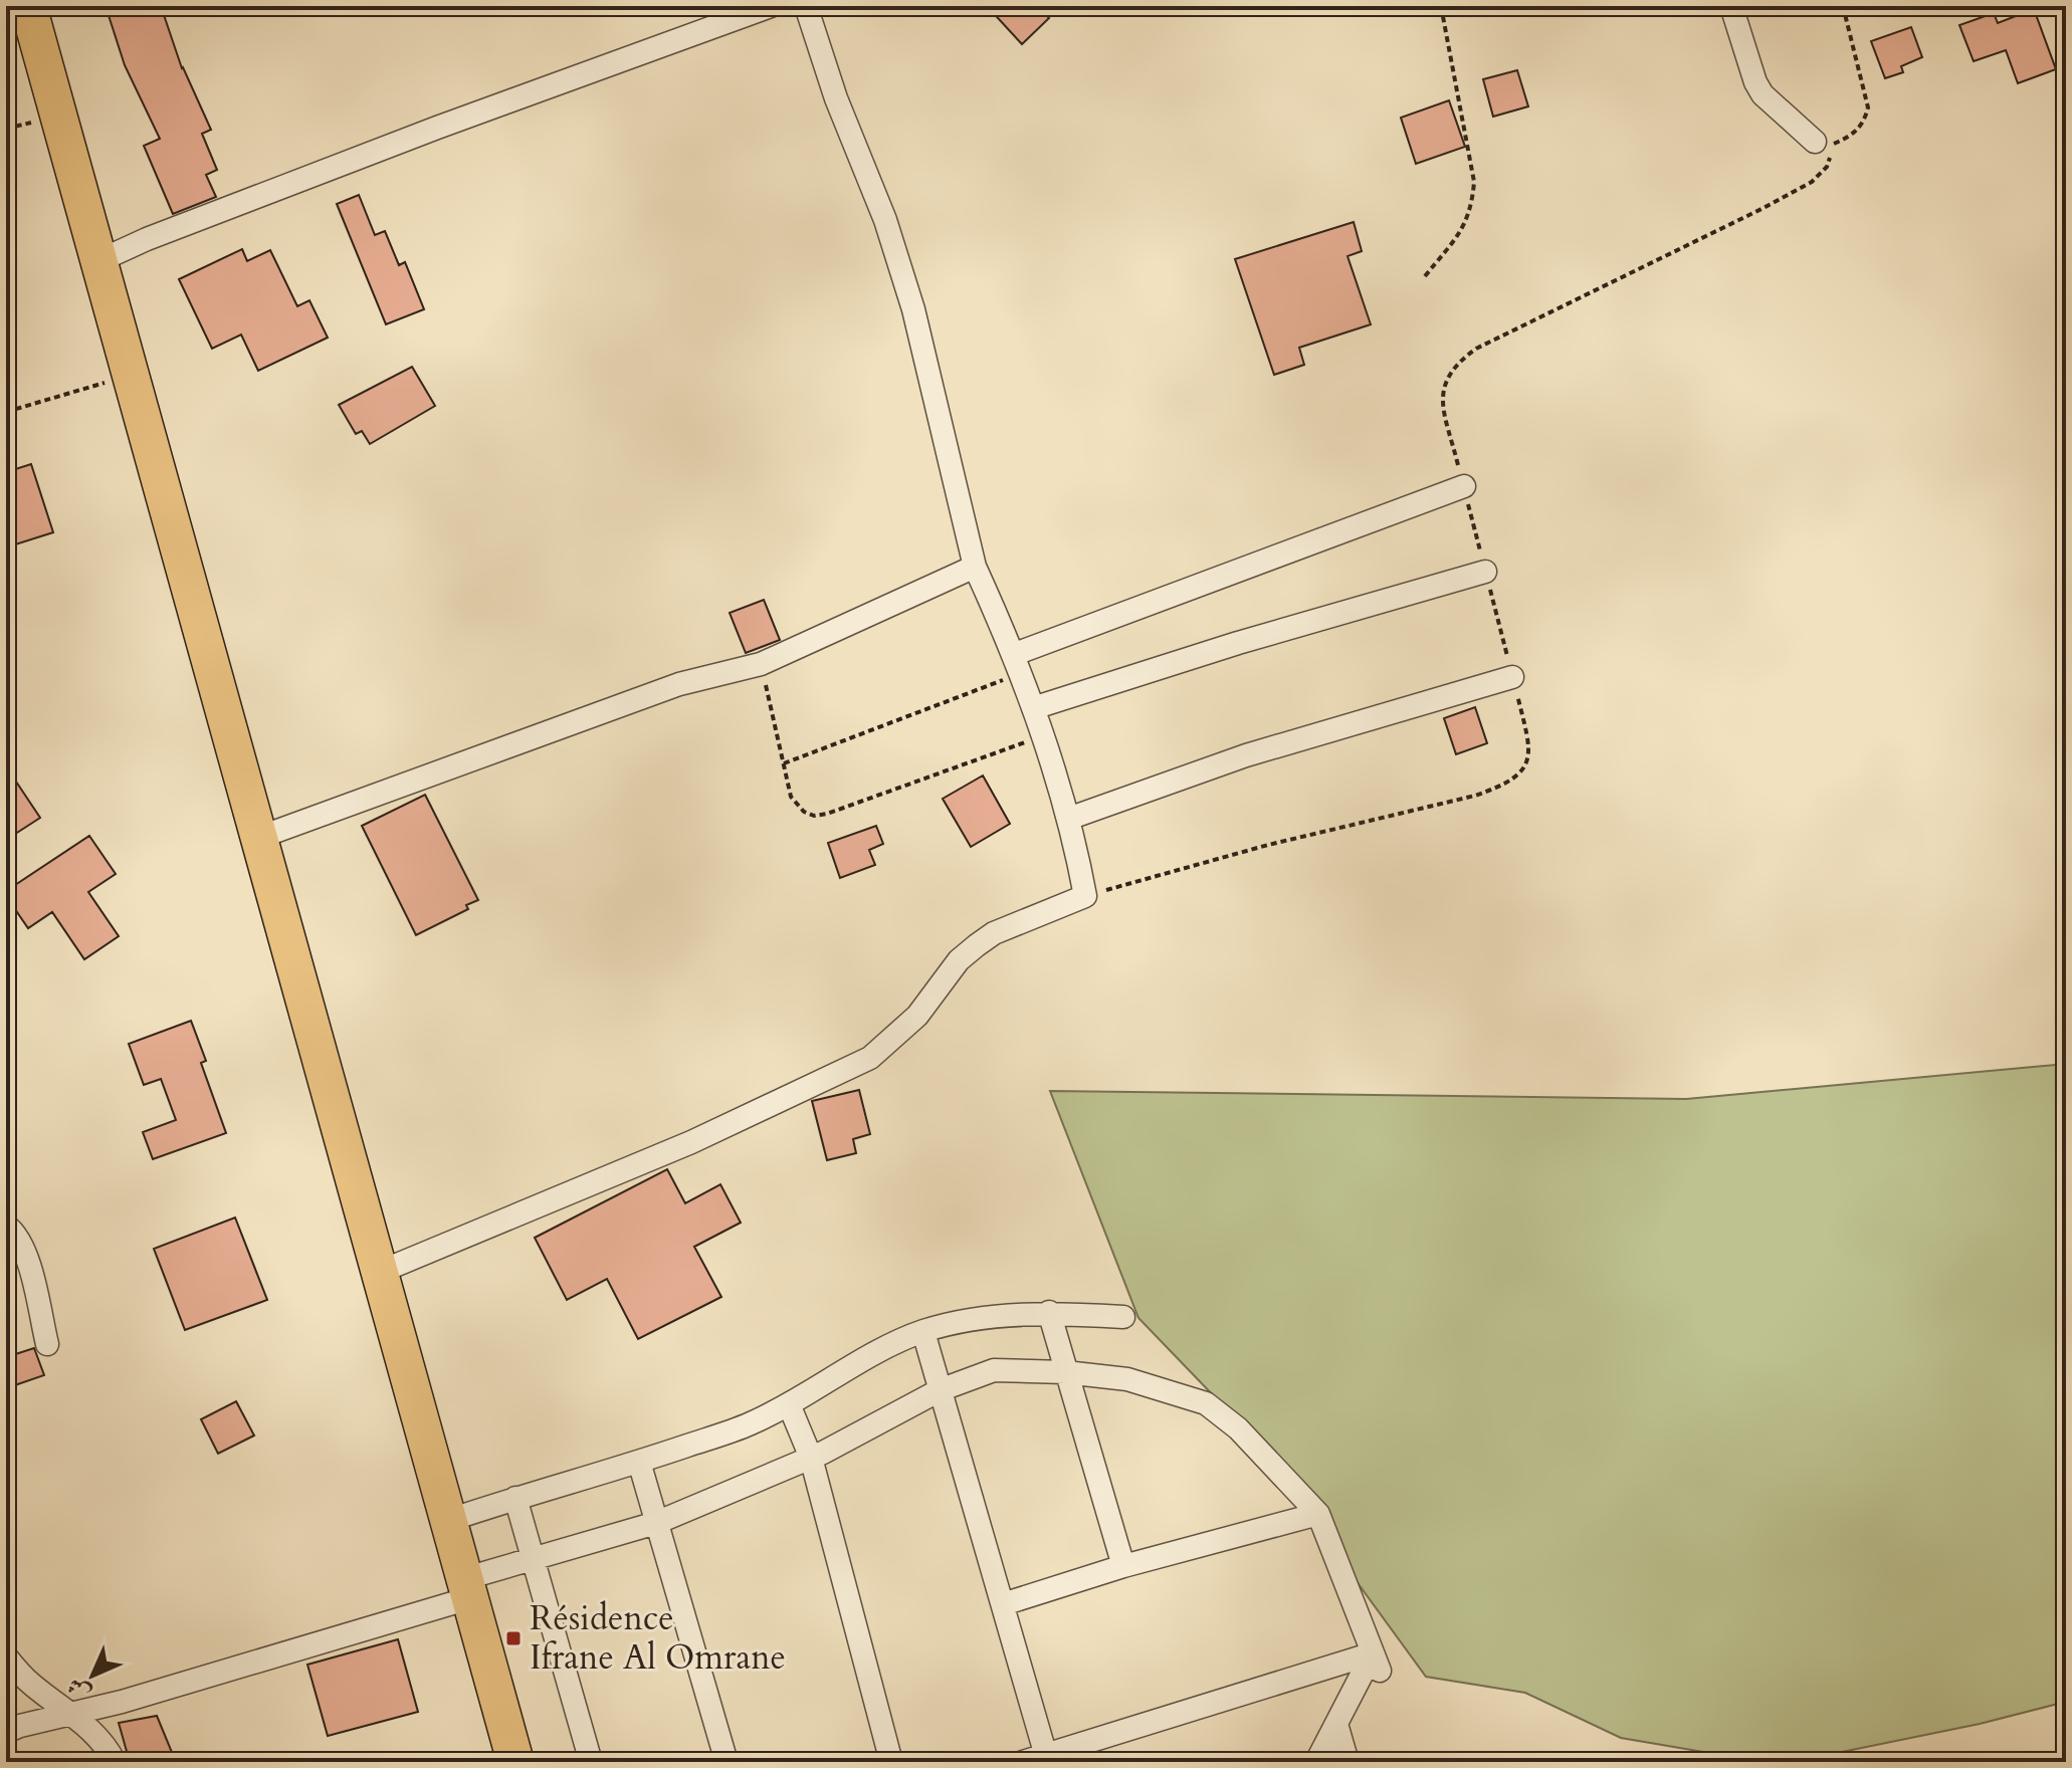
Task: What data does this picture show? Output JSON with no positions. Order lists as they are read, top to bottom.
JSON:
{
  "places": {
    "transit": ["Résidence Ifrane Al Omrane"]
  },
  "north": "bottom left"
}
